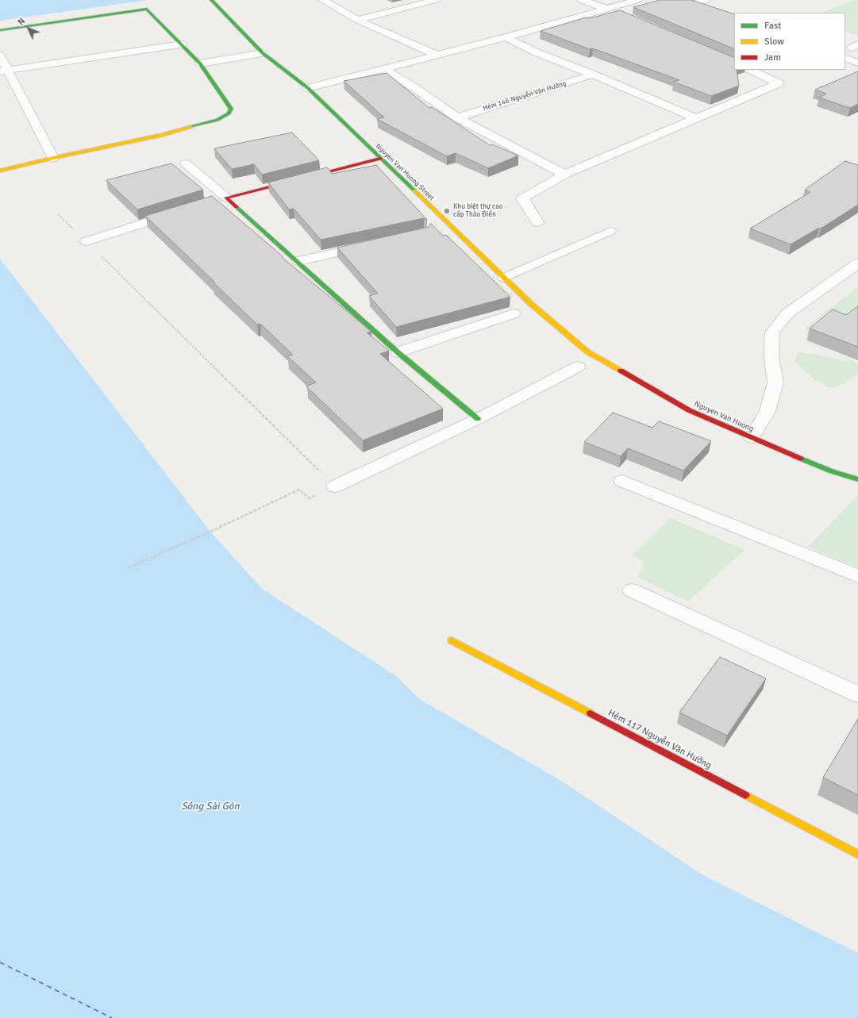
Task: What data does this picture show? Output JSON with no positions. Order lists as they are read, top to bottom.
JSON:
{
  "streets": {
    "street": [
      "Hẻm 146 Nguyễn Văn Hưởng",
      "Nguyen Van Huong Street",
      "Nguyen Van Huong",
      "Hẻm 117 Nguyễn Văn Hưởng"
    ]
  },
  "crossings": [
    ["Nguyen Van Huong Street", "Nguyen Van Huong"]
  ],
  "water": ["Sông Sài Gòn"],
  "places": ["Khu biệt thự cao cấp Thảo Điền"],
  "legend": ["Fast", "Slow", "Jam"],
  "north": "top left"
}
